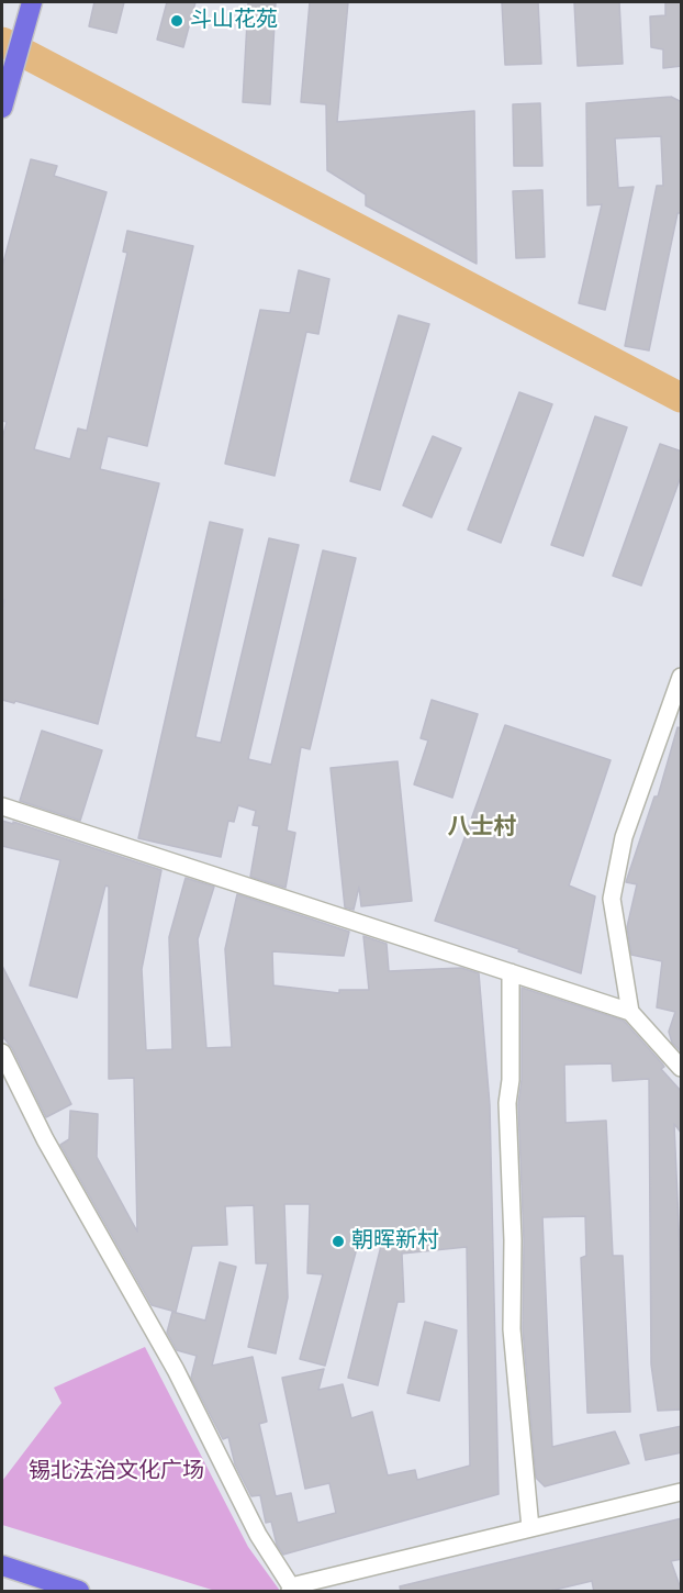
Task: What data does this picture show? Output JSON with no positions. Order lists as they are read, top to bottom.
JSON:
{
  "districts": ["八士村"],
  "parks": ["锡北法治文化广场"],
  "places": ["斗山花苑", "朝晖新村"]
}
